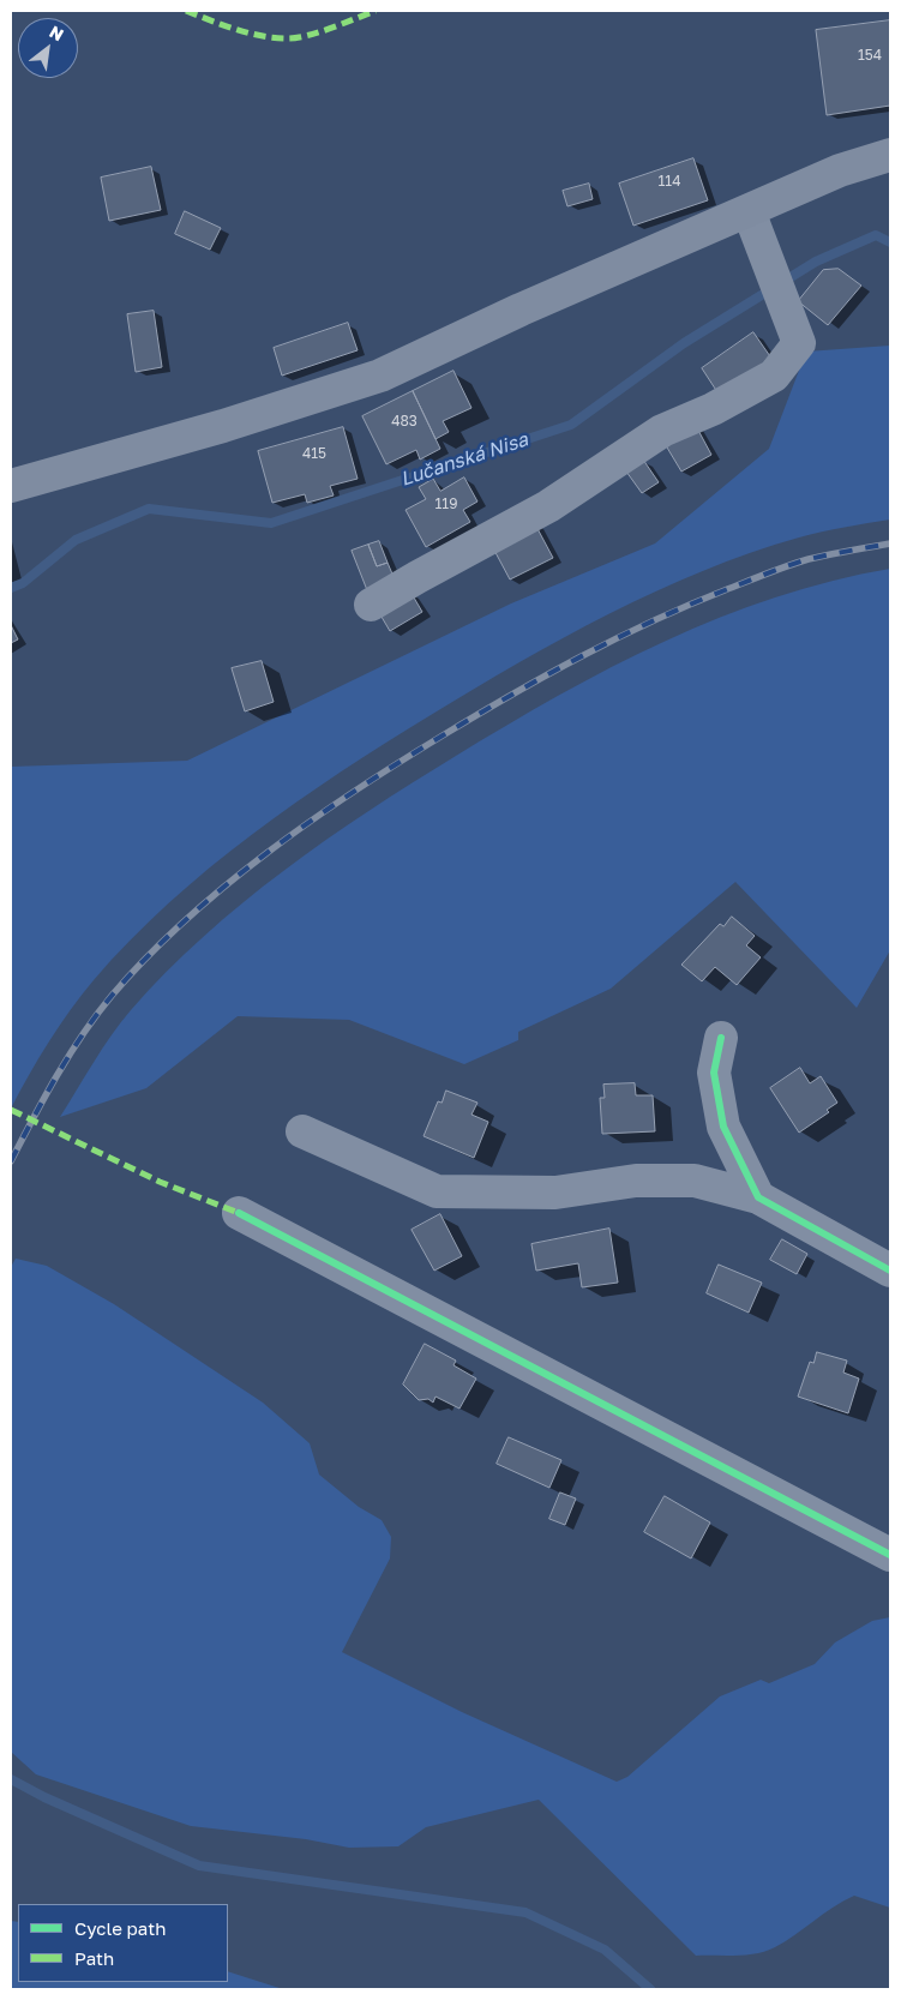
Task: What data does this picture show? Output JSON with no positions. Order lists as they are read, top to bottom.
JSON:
{
  "water": ["Lučanská Nisa"],
  "house_numbers": [
    "154",
    "114",
    "483",
    "415",
    "119"
  ],
  "legend": ["Cycle path", "Path"],
  "north": "top right"
}
